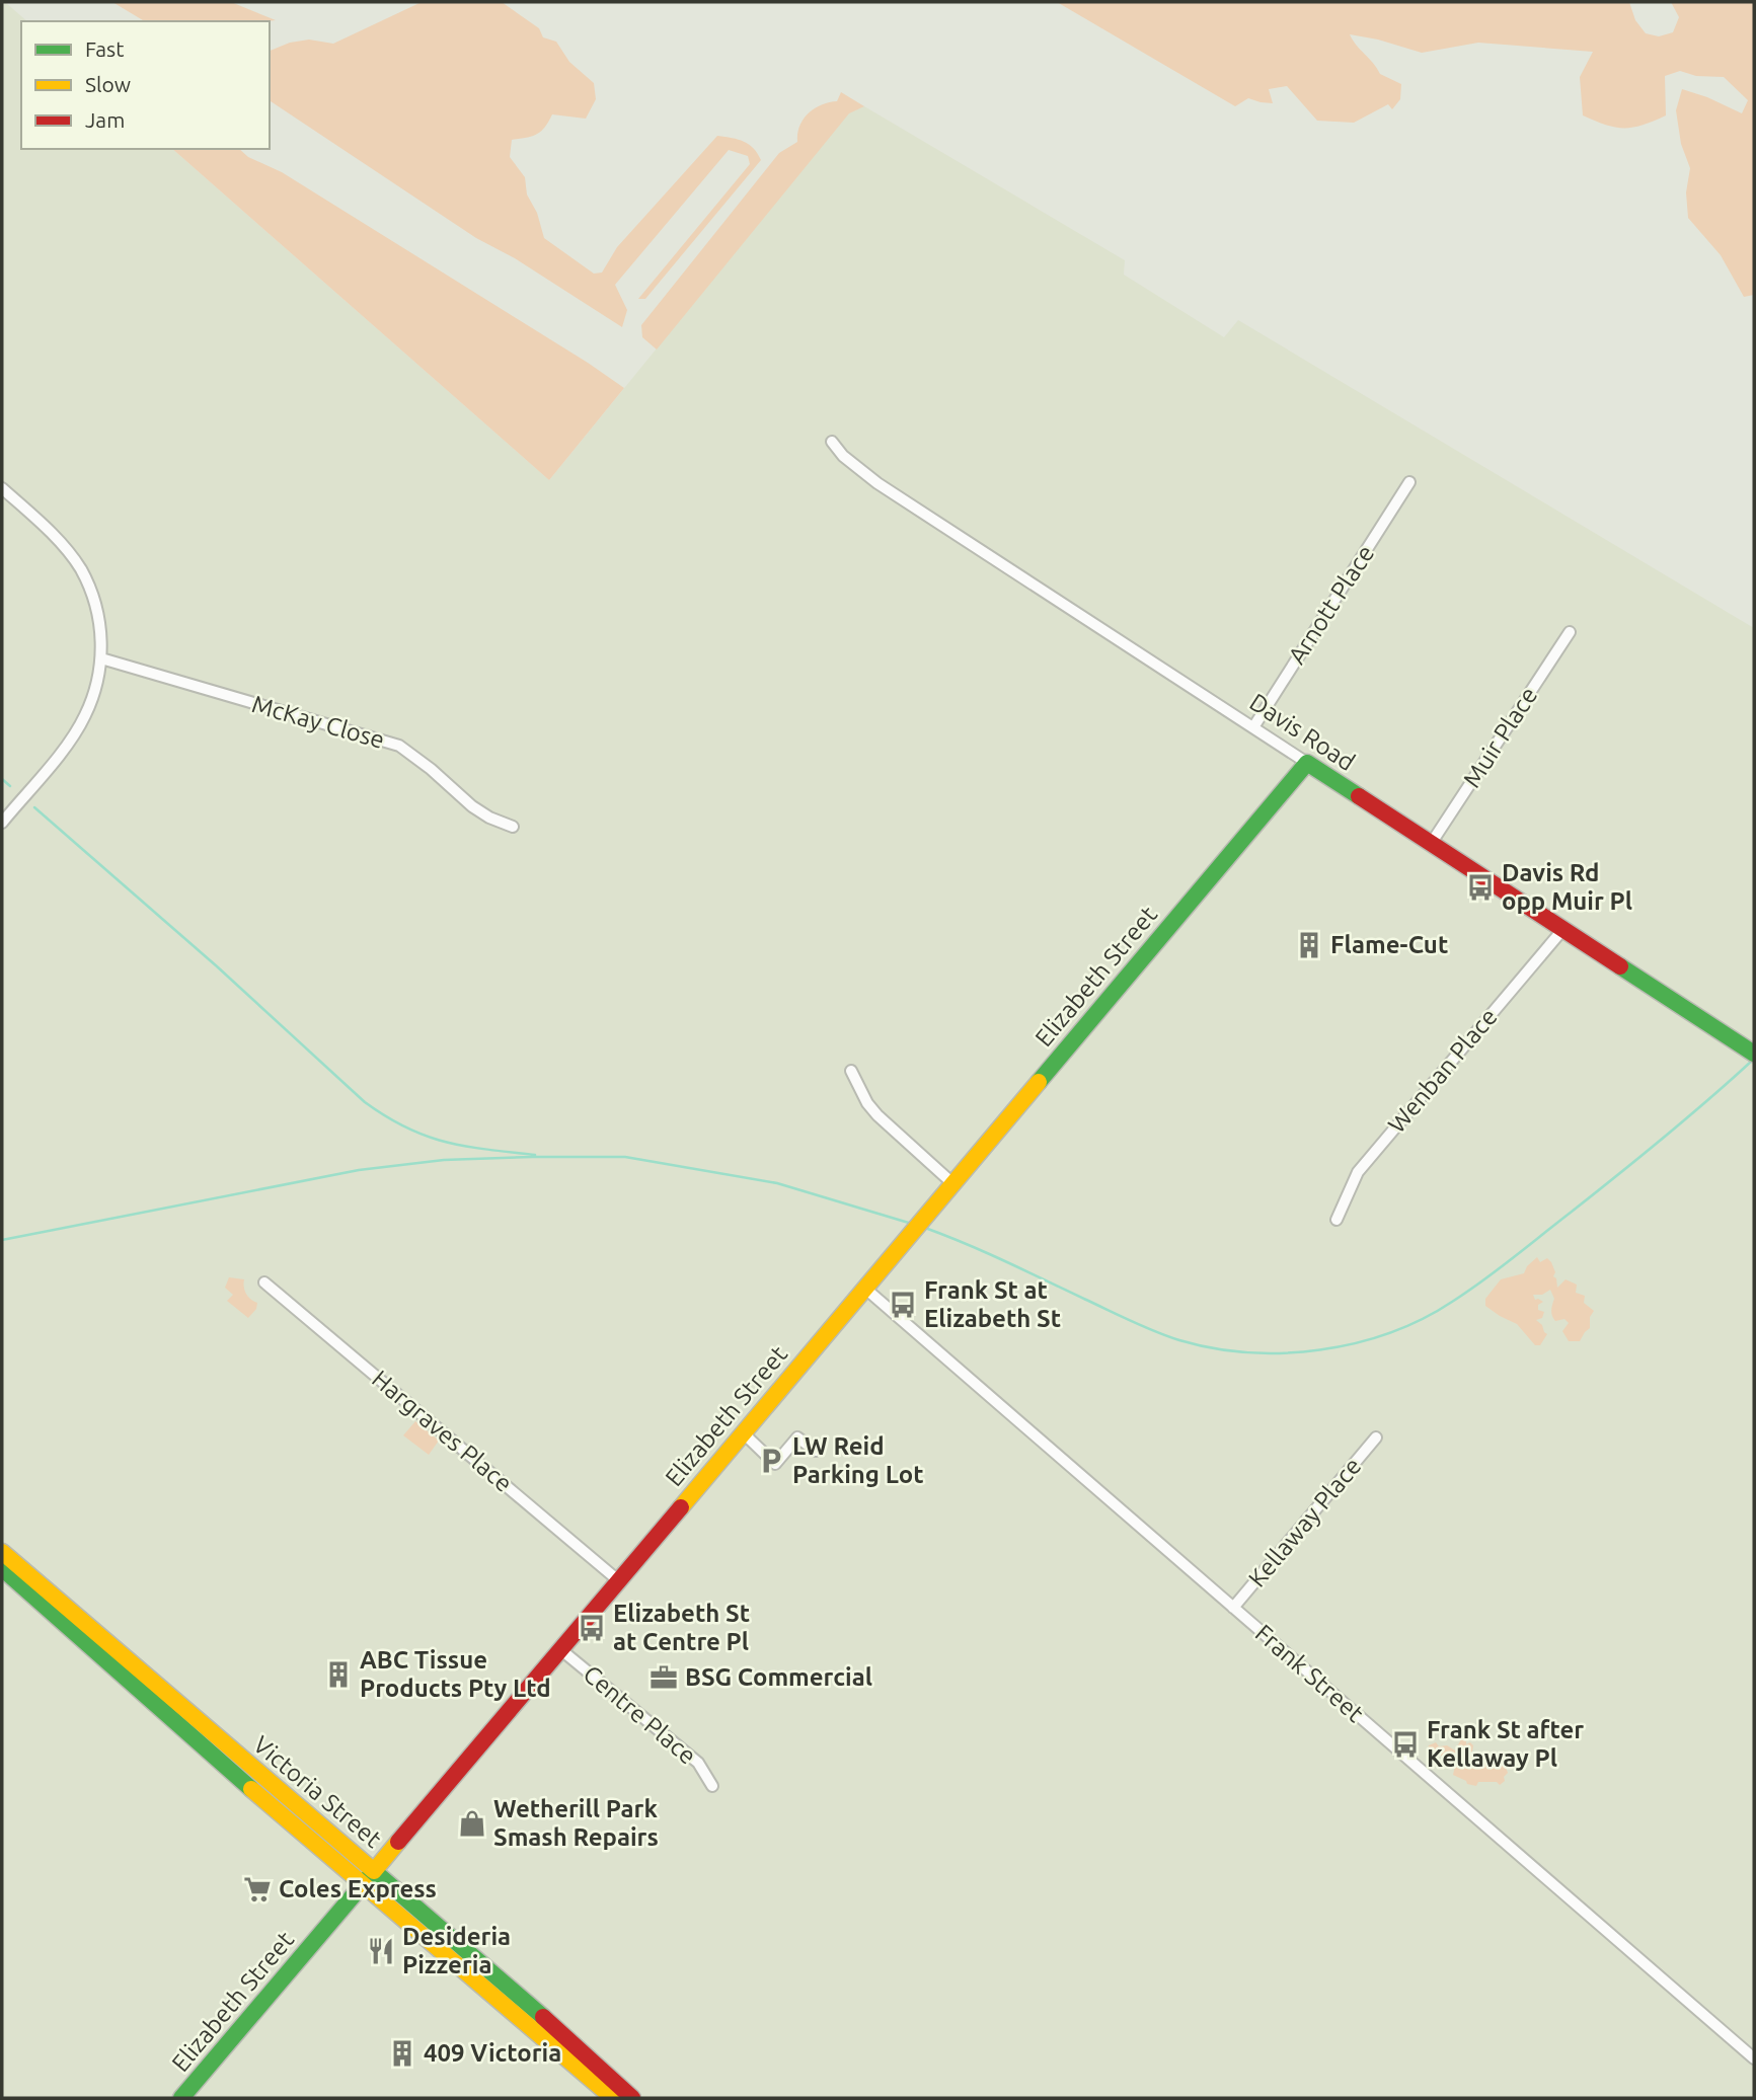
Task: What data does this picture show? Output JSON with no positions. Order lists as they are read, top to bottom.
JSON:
{
  "streets": {
    "street": [
      "Arnott Place",
      "McKay Close",
      "Davis Road",
      "Muir Place",
      "Elizabeth Street",
      "Wenban Place",
      "Hargraves Place",
      "Kellaway Place",
      "Frank Street",
      "Centre Place",
      "Victoria Street"
    ]
  },
  "crossings": [
    ["Arnott Place", "Davis Road"],
    ["Davis Road", "Muir Place"],
    ["Davis Road", "Elizabeth Street"],
    ["Davis Road", "Wenban Place"],
    ["Elizabeth Street", "Hargraves Place"],
    ["Elizabeth Street", "Frank Street"],
    ["Elizabeth Street", "Centre Place"],
    ["Elizabeth Street", "Victoria Street"],
    ["Kellaway Place", "Frank Street"]
  ],
  "places": {
    "bus stop": [
      "Davis Rd opp Muir Pl",
      "Frank St at Elizabeth St",
      "Elizabeth St at Centre Pl",
      "Frank St after Kellaway Pl"
    ],
    "building": ["Flame-Cut", "ABC Tissue Products Pty Ltd", "409 Victoria"],
    "parking": ["LW Reid Parking Lot"],
    "office": ["BSG Commercial"],
    "shop": ["Wetherill Park Smash Repairs"],
    "supermarket": ["Coles Express"],
    "restaurant": ["Desideria Pizzeria"]
  },
  "legend": ["Fast", "Slow", "Jam"]
}
